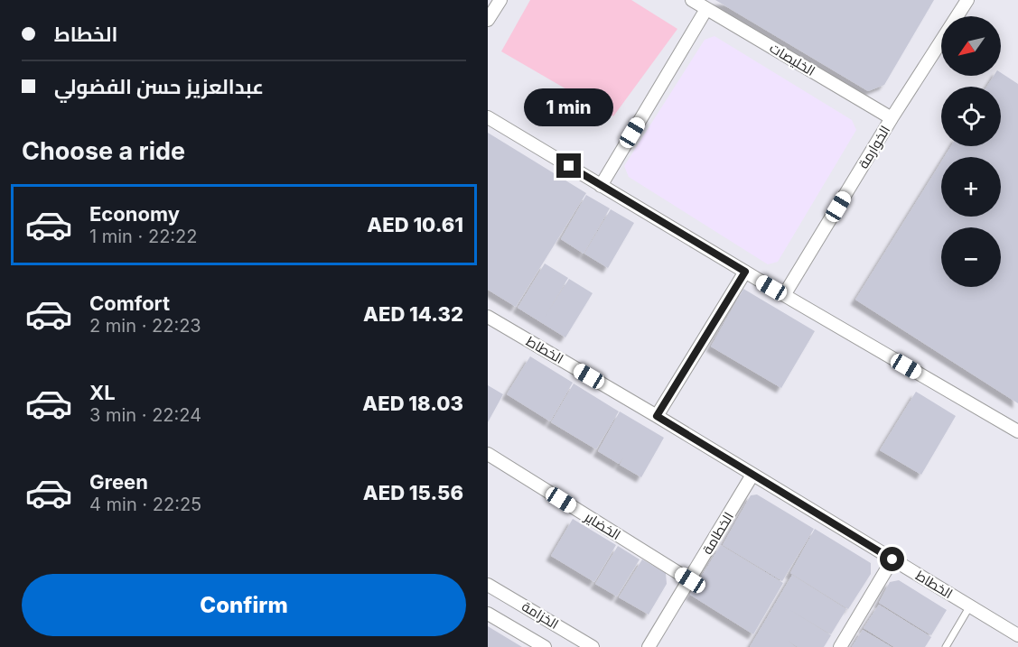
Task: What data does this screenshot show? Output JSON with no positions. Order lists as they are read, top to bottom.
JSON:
{
  "streets": {
    "street": [
      "الخليصات",
      "الخوارمة",
      "الخطاط",
      "الخضاير",
      "الخطامة",
      "الخزامة"
    ]
  },
  "crossings": [
    ["الخليصات", "الخوارمة"],
    ["الخطاط", "الخطامة"],
    ["الخضاير", "الخطامة"]
  ],
  "north": "bottom left",
  "page": {
    "banner": ["الخطاط", "عبدالعزيز حسن الفضولي"],
    "map_buttons": ["+", "−"],
    "bubble": "1 min",
    "heading": "Choose a ride",
    "list": [
      {
        "name": "Economy",
        "note": "1 min · 22:22",
        "value": "AED 10.61"
      },
      {
        "name": "Comfort",
        "note": "2 min · 22:23",
        "value": "AED 14.32"
      },
      {
        "name": "XL",
        "note": "3 min · 22:24",
        "value": "AED 18.03"
      },
      {
        "name": "Green",
        "note": "4 min · 22:25",
        "value": "AED 15.56"
      }
    ],
    "buttons": "Confirm"
  }
}
